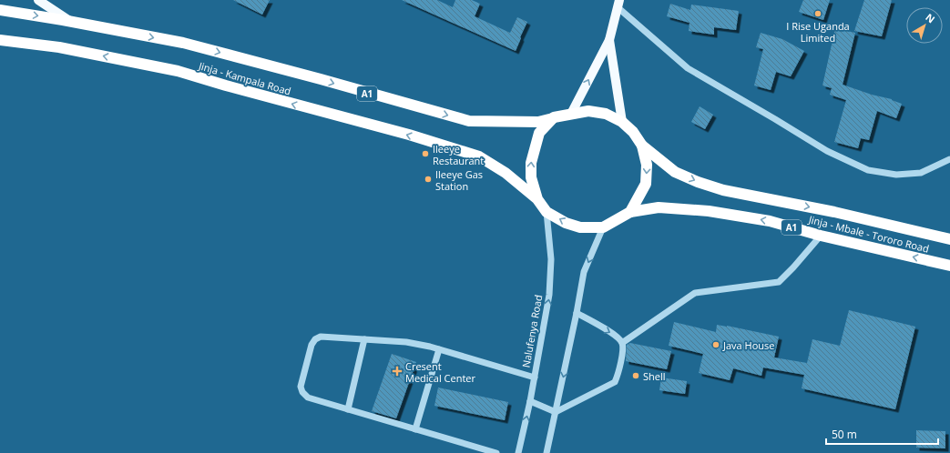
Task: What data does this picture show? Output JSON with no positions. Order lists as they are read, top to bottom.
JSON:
{
  "streets": {
    "highway": ["Jinja - Kampala Road", "A1", "Jinja - Mbale - Tororo Road"],
    "street": ["Nalufenya Road"]
  },
  "crossings": [
    ["Jinja - Kampala Road", "A1"],
    ["Jinja - Kampala Road", "Jinja - Mbale - Tororo Road"],
    ["Jinja - Kampala Road", "Nalufenya Road"],
    ["A1", "Jinja - Mbale - Tororo Road"],
    ["A1", "Nalufenya Road"],
    ["Jinja - Mbale - Tororo Road", "Nalufenya Road"]
  ],
  "places": {
    "other": [
      "I Rise Uganda Limited",
      "Ileeye Restaurant",
      "Ileeye Gas Station",
      "Java House",
      "Shell"
    ],
    "health": ["Cresent Medical Center"]
  },
  "scale_bar": "50 m",
  "north": "top right"
}
